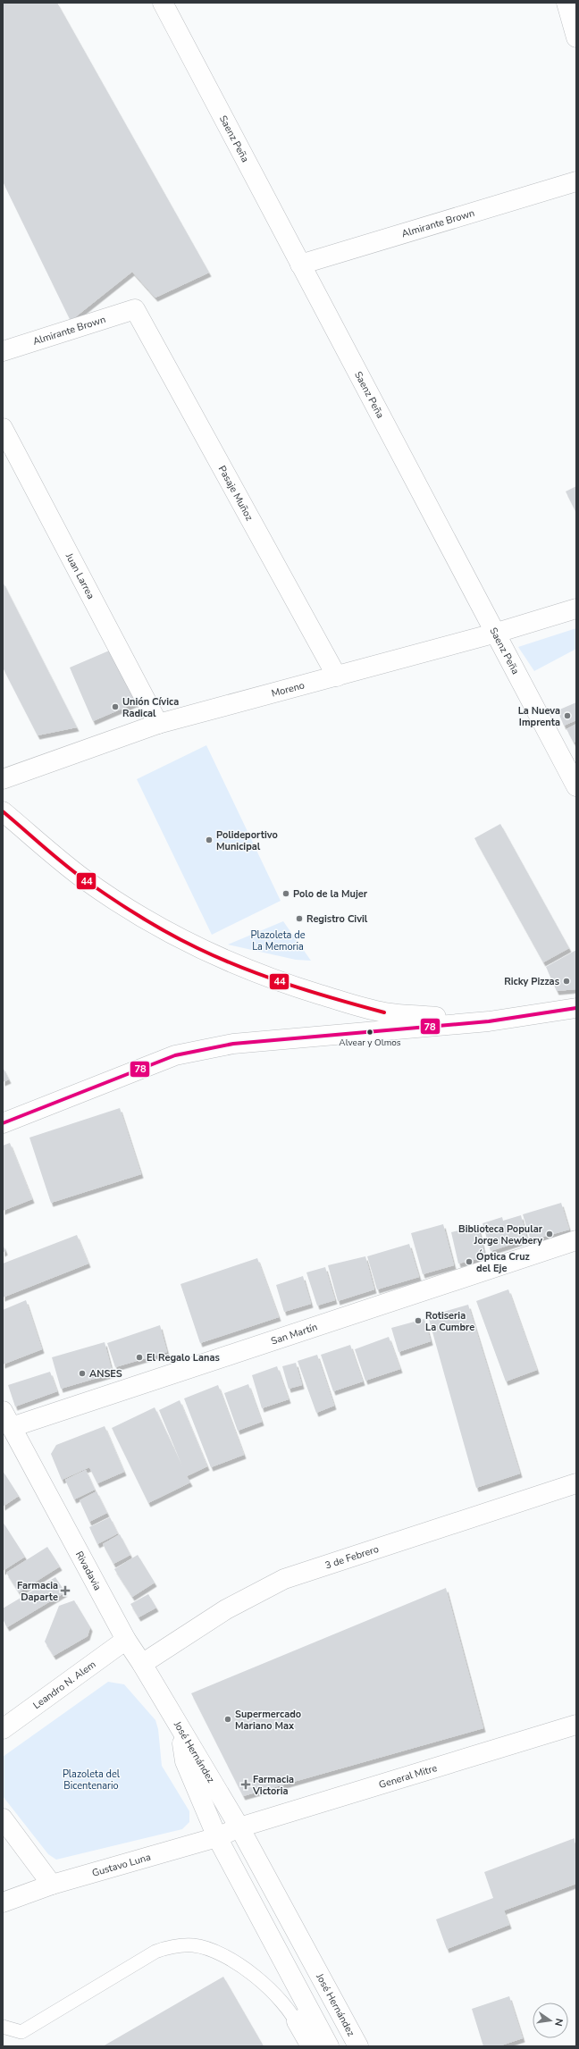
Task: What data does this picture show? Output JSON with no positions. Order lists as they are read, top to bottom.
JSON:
{
  "streets": {
    "street": [
      "Saenz Peña",
      "Almirante Brown",
      "Pasaje Muñoz",
      "Juan Larrea",
      "Moreno",
      "San Martín",
      "3 de Febrero",
      "Rivadavia",
      "Leandro N. Alem",
      "José Hernández",
      "General Mitre",
      "Gustavo Luna"
    ]
  },
  "crossings": [
    ["Saenz Peña", "Almirante Brown"],
    ["Saenz Peña", "Moreno"],
    ["Almirante Brown", "Pasaje Muñoz"],
    ["Pasaje Muñoz", "Moreno"],
    ["Juan Larrea", "Moreno"],
    ["San Martín", "Rivadavia"],
    ["3 de Febrero", "Rivadavia"],
    ["Rivadavia", "Leandro N. Alem"],
    ["Rivadavia", "José Hernández"],
    ["José Hernández", "General Mitre"],
    ["José Hernández", "Gustavo Luna"],
    ["General Mitre", "Gustavo Luna"]
  ],
  "parks": ["Plazoleta de La Memoria", "Plazoleta del Bicentenario"],
  "places": {
    "other": [
      "Unión Cívica Radical",
      "La Nueva Imprenta",
      "Polideportivo Municipal",
      "Polo de la Mujer",
      "Registro Civil",
      "Ricky Pizzas",
      "Alvear y Olmos",
      "Biblioteca Popular Jorge Newbery",
      "Óptica Cruz del Eje",
      "Rotiseria La Cumbre",
      "El Regalo Lanas",
      "ANSES",
      "Supermercado Mariano Max"
    ],
    "health": ["Farmacia Daparte", "Farmacia Victoria"]
  },
  "lines": ["transit line 44", "transit line 78"],
  "north": "right"
}
